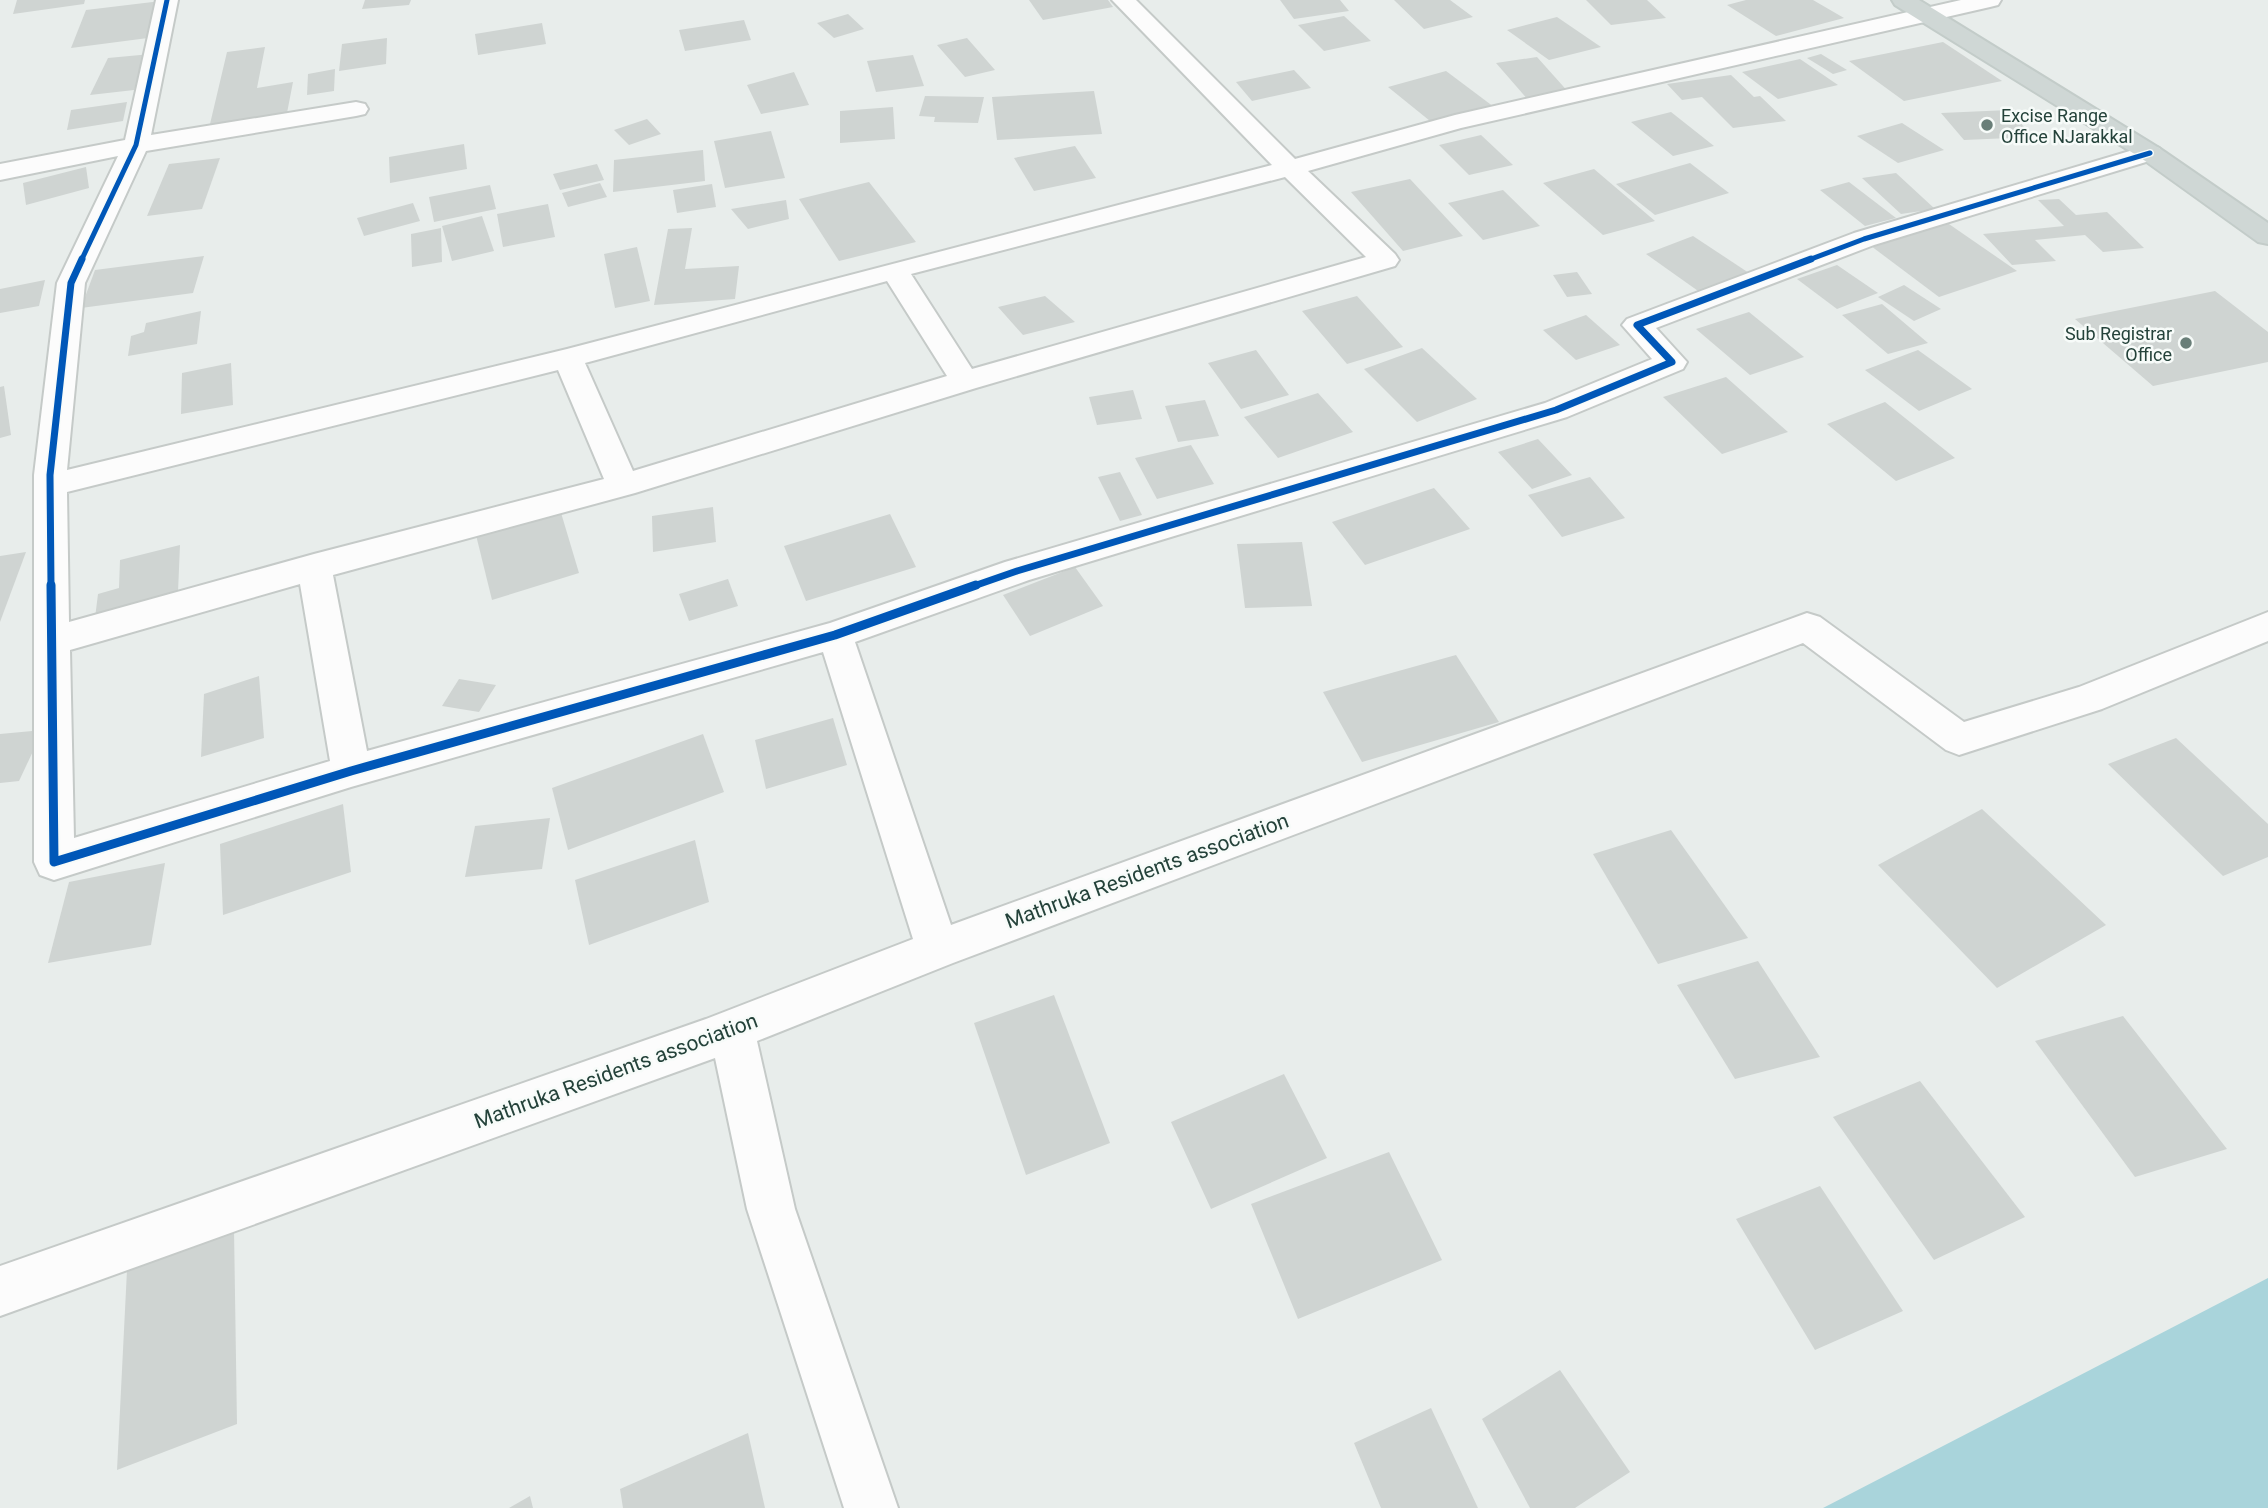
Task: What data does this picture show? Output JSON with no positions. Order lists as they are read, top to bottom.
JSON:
{
  "streets": {
    "street": ["Mathruka Residents association"]
  },
  "places": ["Excise Range Office NJarakkal", "Sub Registrar Office"]
}
